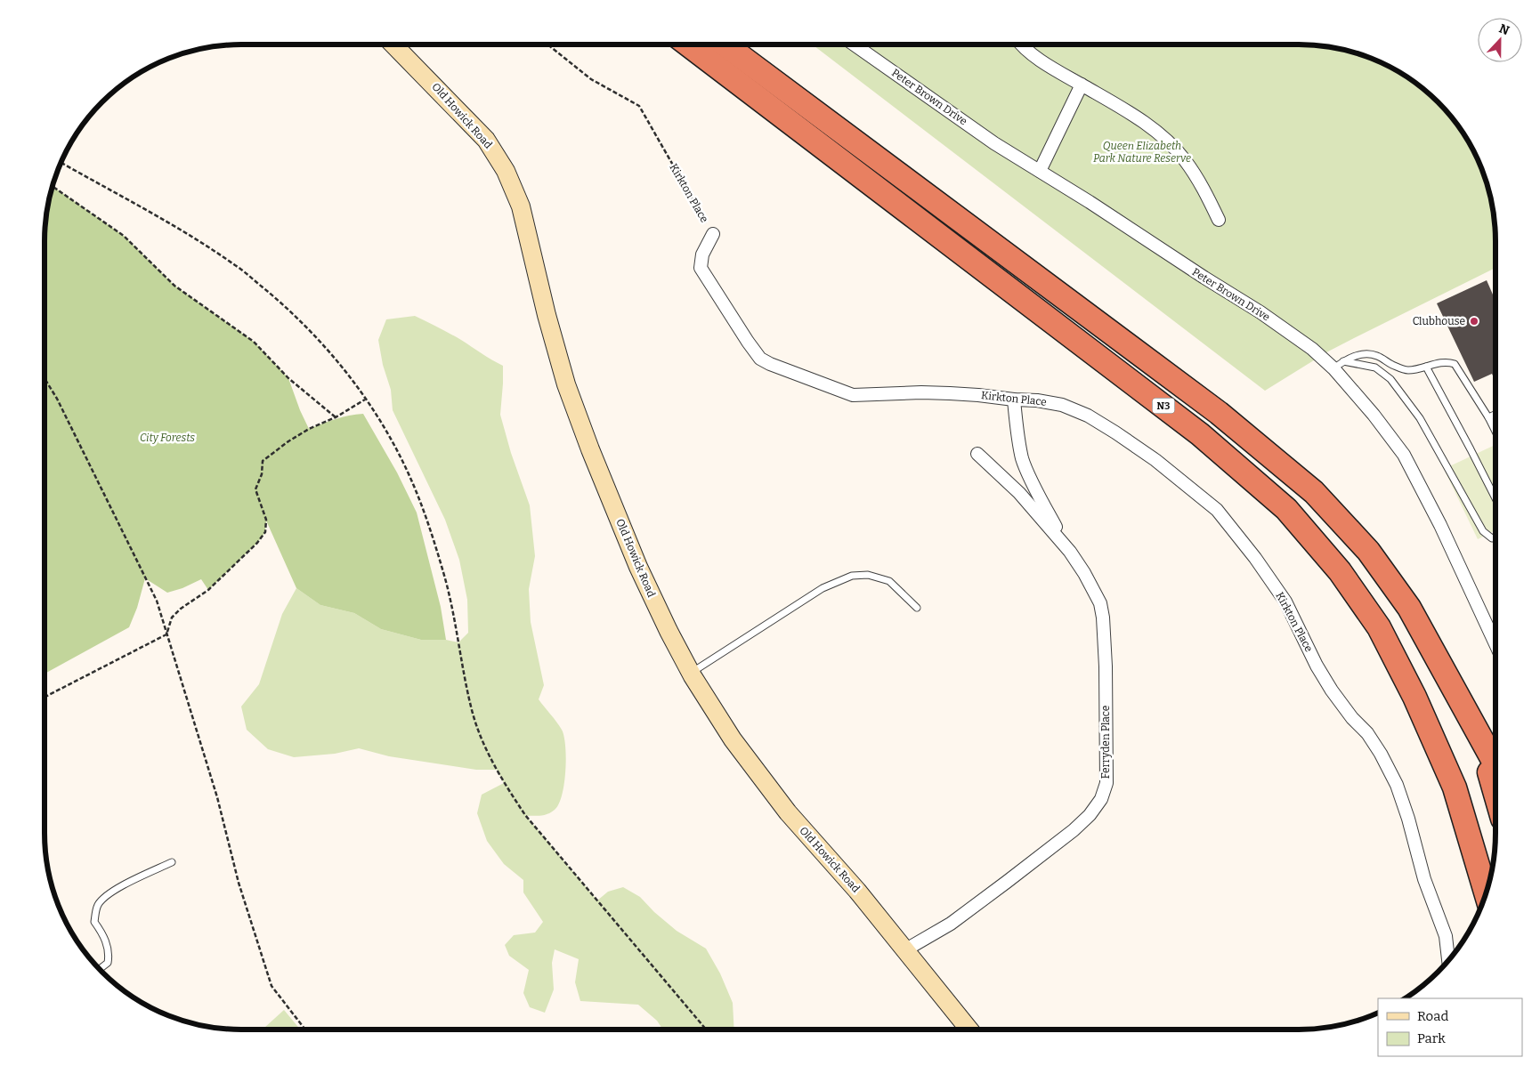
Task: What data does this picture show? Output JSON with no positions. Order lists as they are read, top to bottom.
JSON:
{
  "streets": {
    "highway": ["N3"],
    "main road": ["Old Howick Road"],
    "street": ["Peter Brown Drive", "Kirkton Place", "Ferryden Place"]
  },
  "crossings": [
    ["Old Howick Road", "Ferryden Place"],
    ["Kirkton Place", "Ferryden Place"]
  ],
  "parks": ["Queen Elizabeth Park Nature Reserve", "City Forests"],
  "places": ["Clubhouse"],
  "legend": ["Road", "Park"],
  "north": "top"
}
